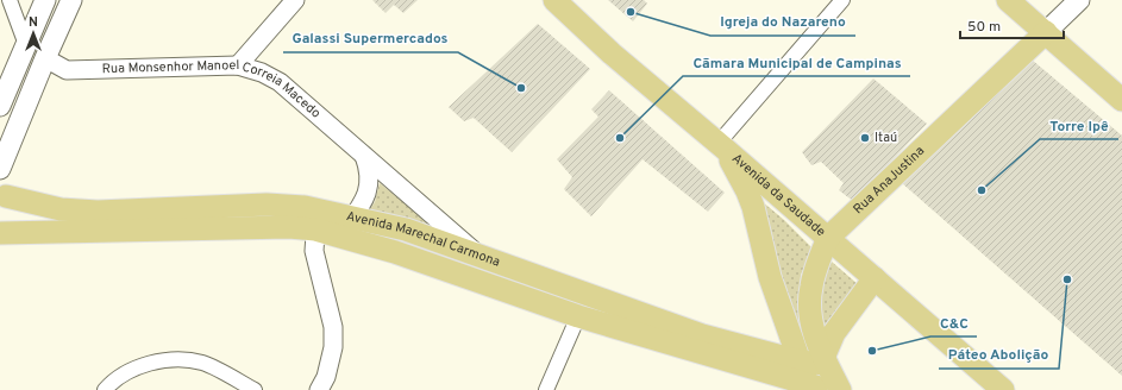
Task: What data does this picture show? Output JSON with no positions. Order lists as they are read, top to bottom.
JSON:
{
  "streets": {
    "main road": ["Rua AnaJustina", "Avenida da Saudade", "Avenida Marechal Carmona"],
    "street": ["Rua Monsenhor Manoel Correia Macedo"]
  },
  "crossings": [
    ["Rua Monsenhor Manoel Correia Macedo", "Avenida Marechal Carmona"],
    ["Rua AnaJustina", "Avenida da Saudade"],
    ["Rua AnaJustina", "Avenida Marechal Carmona"]
  ],
  "places": [
    "Igreja do Nazareno",
    "Galassi Supermercados",
    "Cãmara Municipal de Campinas",
    "Itaú",
    "Torre Ipê",
    "Páteo Abolição",
    "C&C"
  ],
  "scale_bar": "50 m",
  "north": "top"
}
